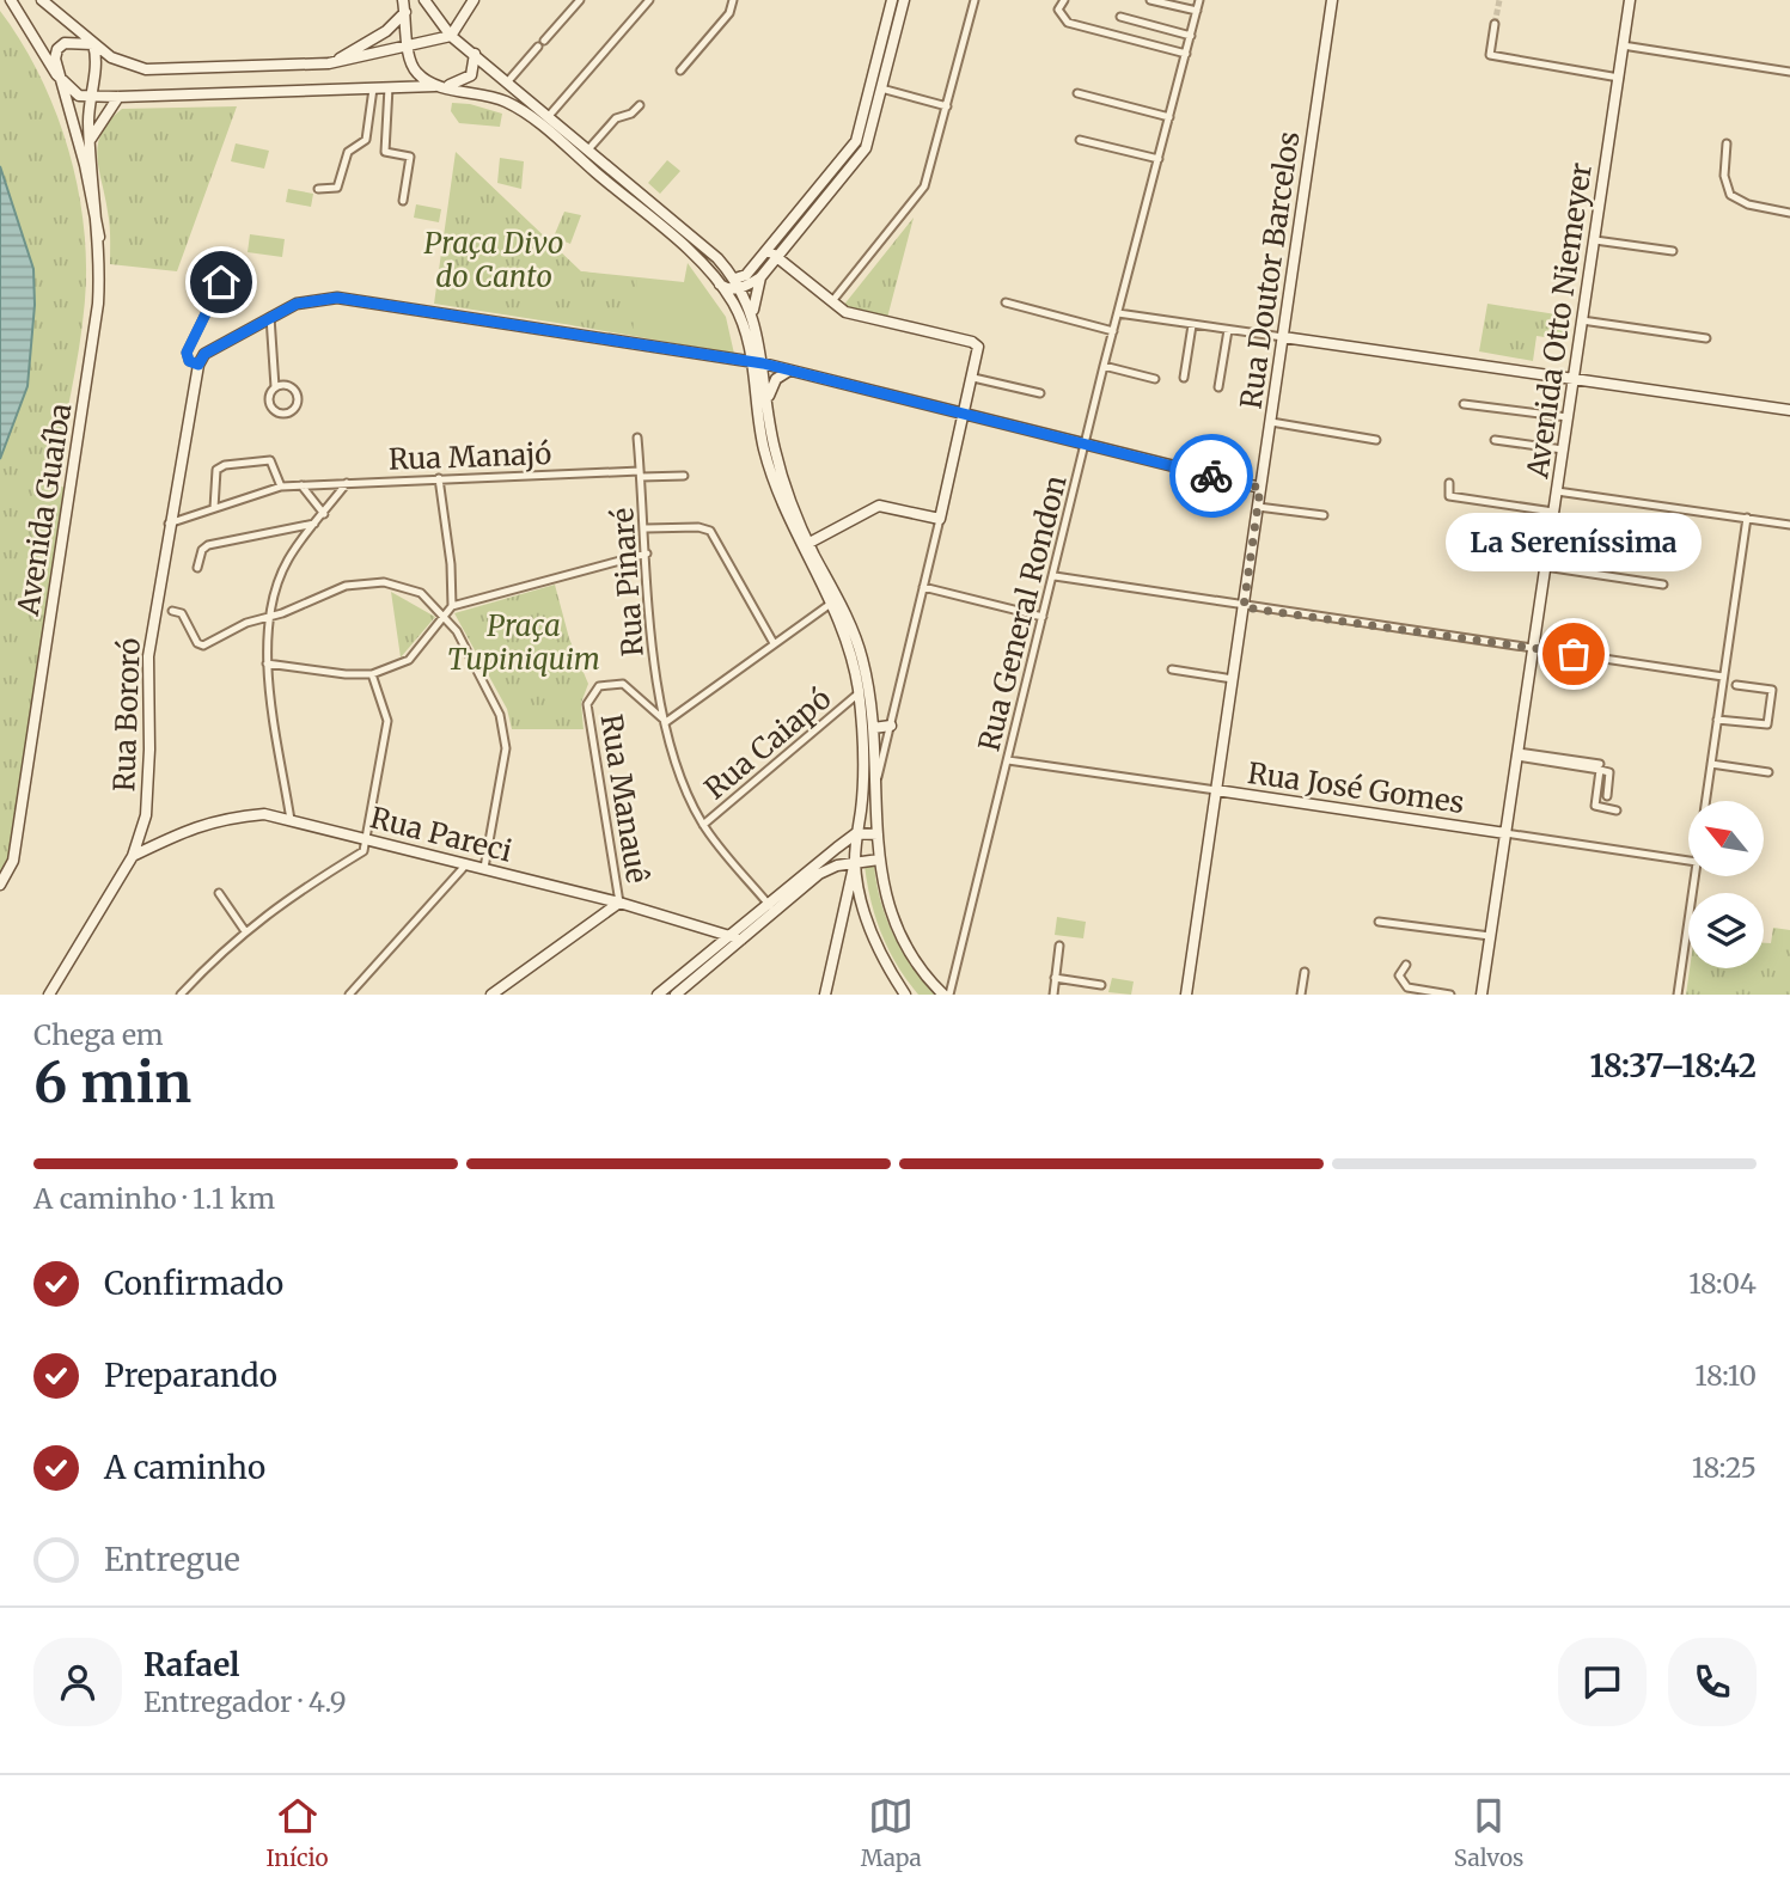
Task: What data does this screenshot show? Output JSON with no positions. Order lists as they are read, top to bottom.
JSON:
{
  "streets": {
    "main road": [
      "Rua Doutor Barcelos",
      "Avenida Otto Niemeyer",
      "Avenida Guaíba",
      "Rua Bororó",
      "Rua José Gomes",
      "Rua Pareci"
    ],
    "street": [
      "Rua Manajó",
      "Rua Pinaré",
      "Rua General Rondon",
      "Rua Caiapó",
      "Rua Manauê"
    ]
  },
  "crossings": [
    ["Rua Doutor Barcelos", "Rua José Gomes"],
    ["Avenida Otto Niemeyer", "Rua José Gomes"],
    ["Rua Manajó", "Rua Pinaré"],
    ["Rua Manajó", "Rua Bororó"],
    ["Rua Pinaré", "Rua Caiapó"],
    ["Rua Pinaré", "Rua Manauê"],
    ["Rua General Rondon", "Rua José Gomes"],
    ["Rua Bororó", "Rua Pareci"],
    ["Rua Manauê", "Rua Pareci"]
  ],
  "parks": ["Praça Divo do Canto", "Praça Tupiniquim"],
  "places": ["La Sereníssima"],
  "north": "top left",
  "page": {
    "bubble": "La Sereníssima",
    "heading": ["6 min", "Chega em", "18:37–18:42"],
    "panel": ["Rafael", "Entregador · 4.9"],
    "bar": "A caminho · 1.1 km",
    "list": [
      ["Confirmado", "18:04"],
      ["Preparando", "18:10"],
      ["A caminho", "18:25"],
      "Entregue"
    ],
    "tabs": ["Início", "Mapa", "Salvos"]
  }
}
